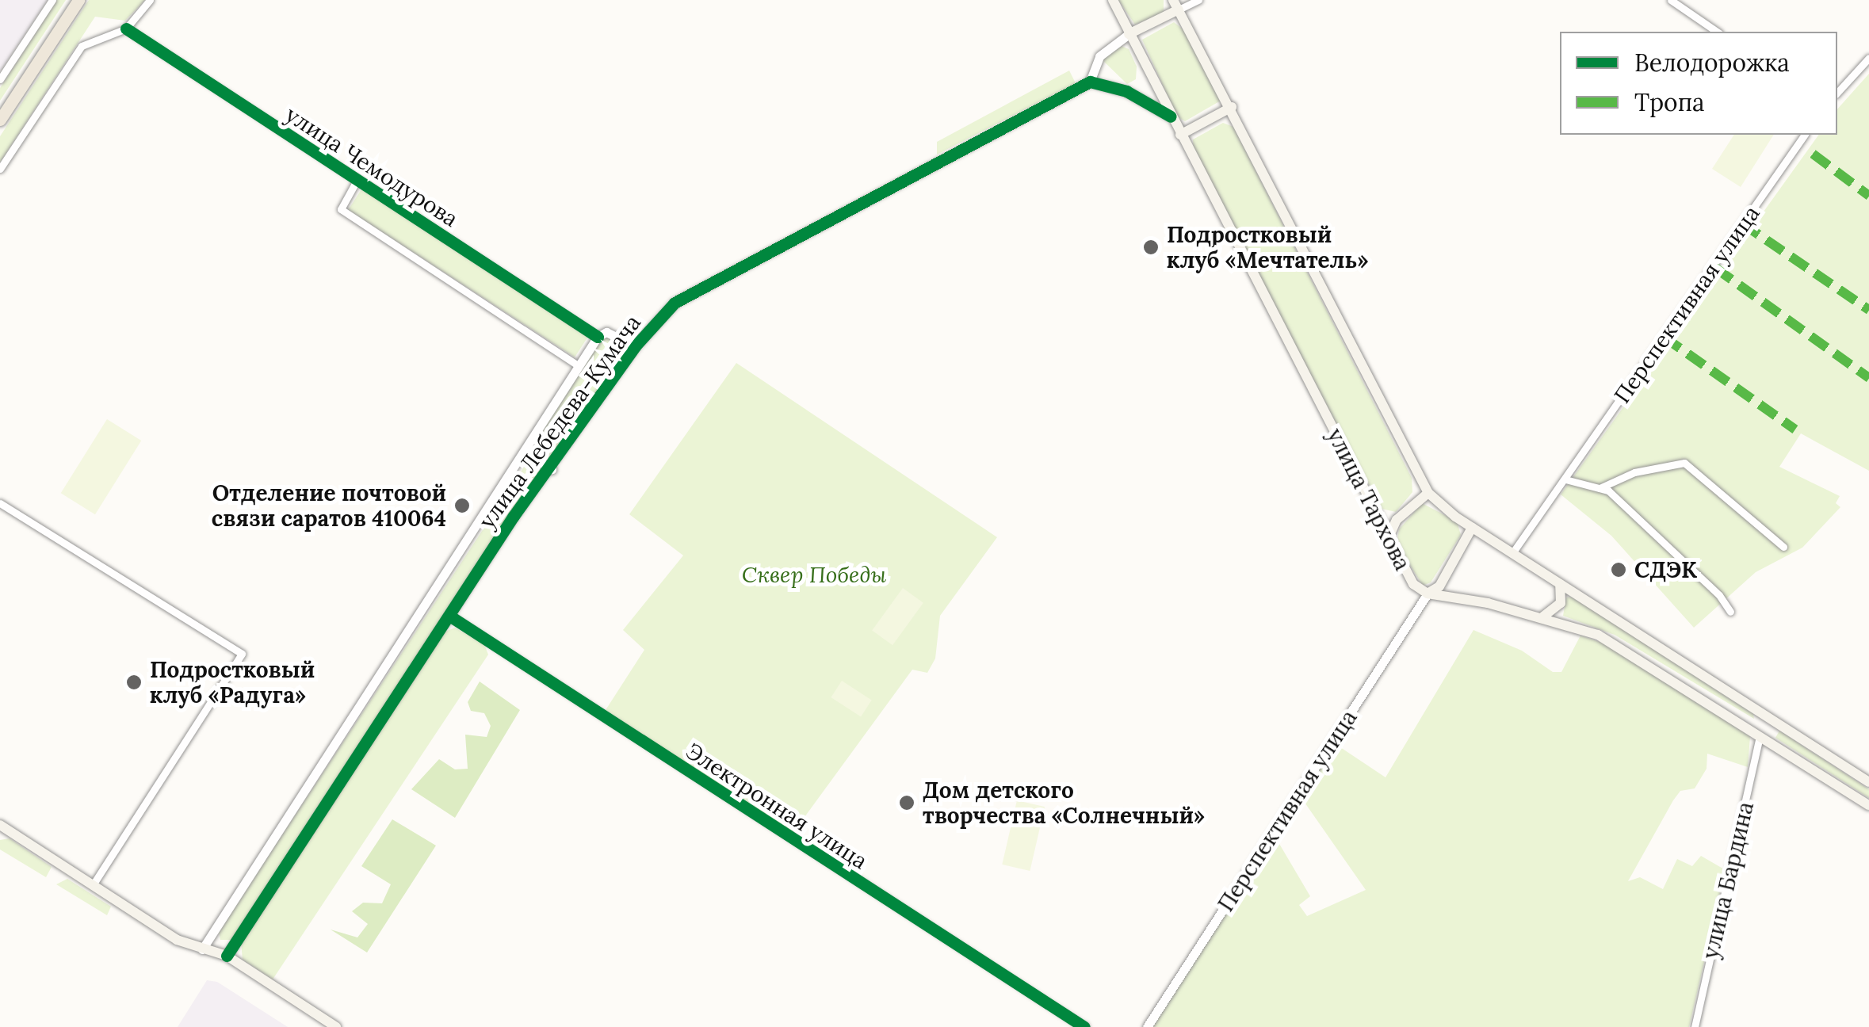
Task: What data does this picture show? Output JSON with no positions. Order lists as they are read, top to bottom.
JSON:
{
  "streets": {
    "main road": ["улица Тархова"],
    "street": [
      "улица Чемодурова",
      "Перспективная улица",
      "улица Лебедева-Кумача",
      "Электронная улица",
      "улица Бардина"
    ]
  },
  "crossings": [
    ["улица Чемодурова", "улица Лебедева-Кумача"],
    ["Перспективная улица", "улица Тархова"],
    ["улица Лебедева-Кумача", "Электронная улица"]
  ],
  "parks": ["Сквер Победы"],
  "places": [
    "Подростковый клуб «Мечтатель»",
    "Отделение почтовой связи саратов 410064",
    "СДЭК",
    "Подростковый клуб «Радуга»",
    "Дом детского творчества «Солнечный»"
  ],
  "legend": ["Велодорожка", "Тропа"]
}
